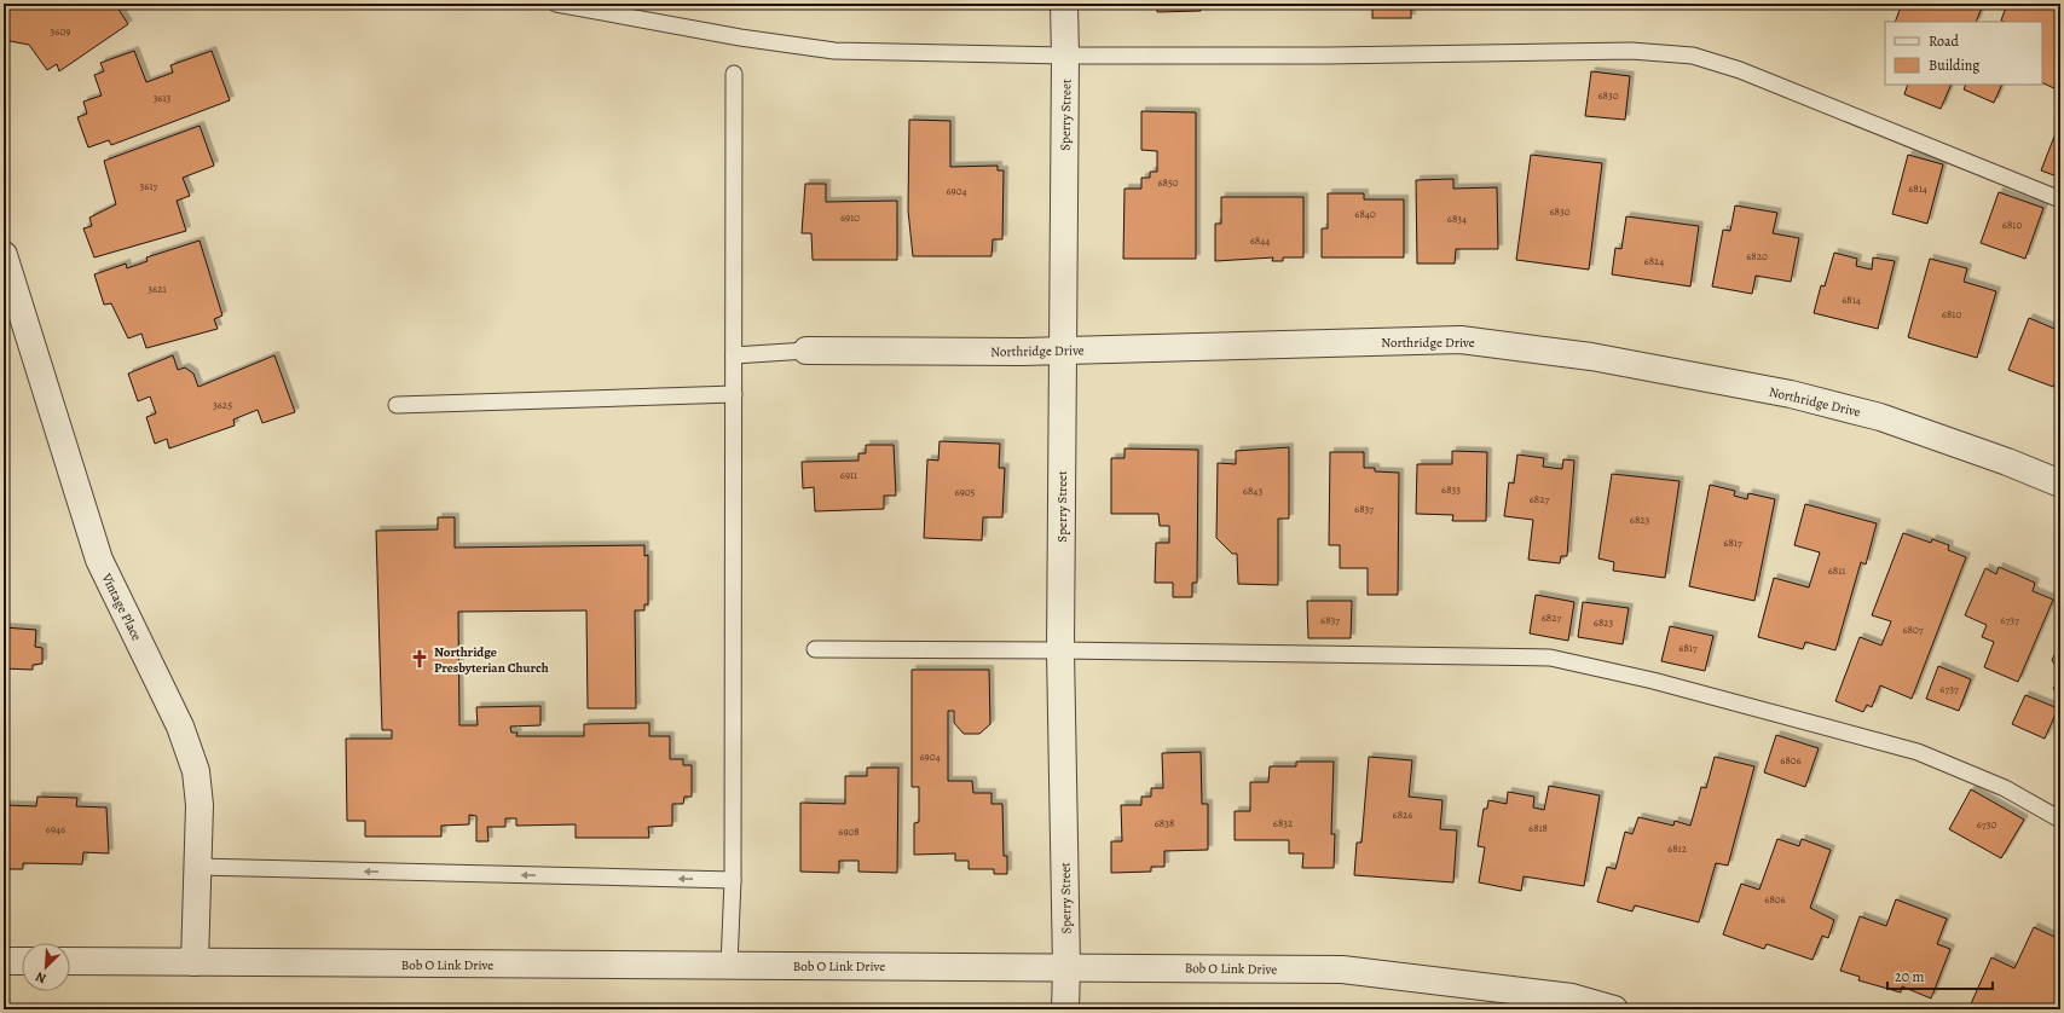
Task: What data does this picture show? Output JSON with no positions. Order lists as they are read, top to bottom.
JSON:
{
  "streets": {
    "street": [
      "Sperry Street",
      "Northridge Drive",
      "Vintage Place",
      "Bob O Link Drive"
    ]
  },
  "crossings": [
    ["Sperry Street", "Northridge Drive"],
    ["Sperry Street", "Bob O Link Drive"],
    ["Vintage Place", "Bob O Link Drive"]
  ],
  "places": {
    "church": ["Northridge Presbyterian Church"]
  },
  "house_numbers": [
    "3609",
    "6830",
    "3613",
    "6850",
    "3617",
    "6814",
    "6904",
    "6830",
    "6840",
    "6910",
    "6834",
    "6810",
    "6844",
    "6820",
    "6824",
    "3621",
    "6814",
    "6810",
    "3625",
    "6911",
    "6833",
    "6843",
    "6905",
    "6827",
    "6837",
    "6823",
    "6817",
    "6811",
    "6827",
    "6837",
    "6737",
    "6823",
    "6807",
    "6817",
    "6737",
    "6904",
    "6806",
    "6826",
    "6838",
    "6832",
    "6730",
    "6818",
    "6946",
    "6908",
    "6812",
    "6806"
  ],
  "legend": ["Road", "Building"],
  "scale_bar": "20 m",
  "north": "bottom left"
}
